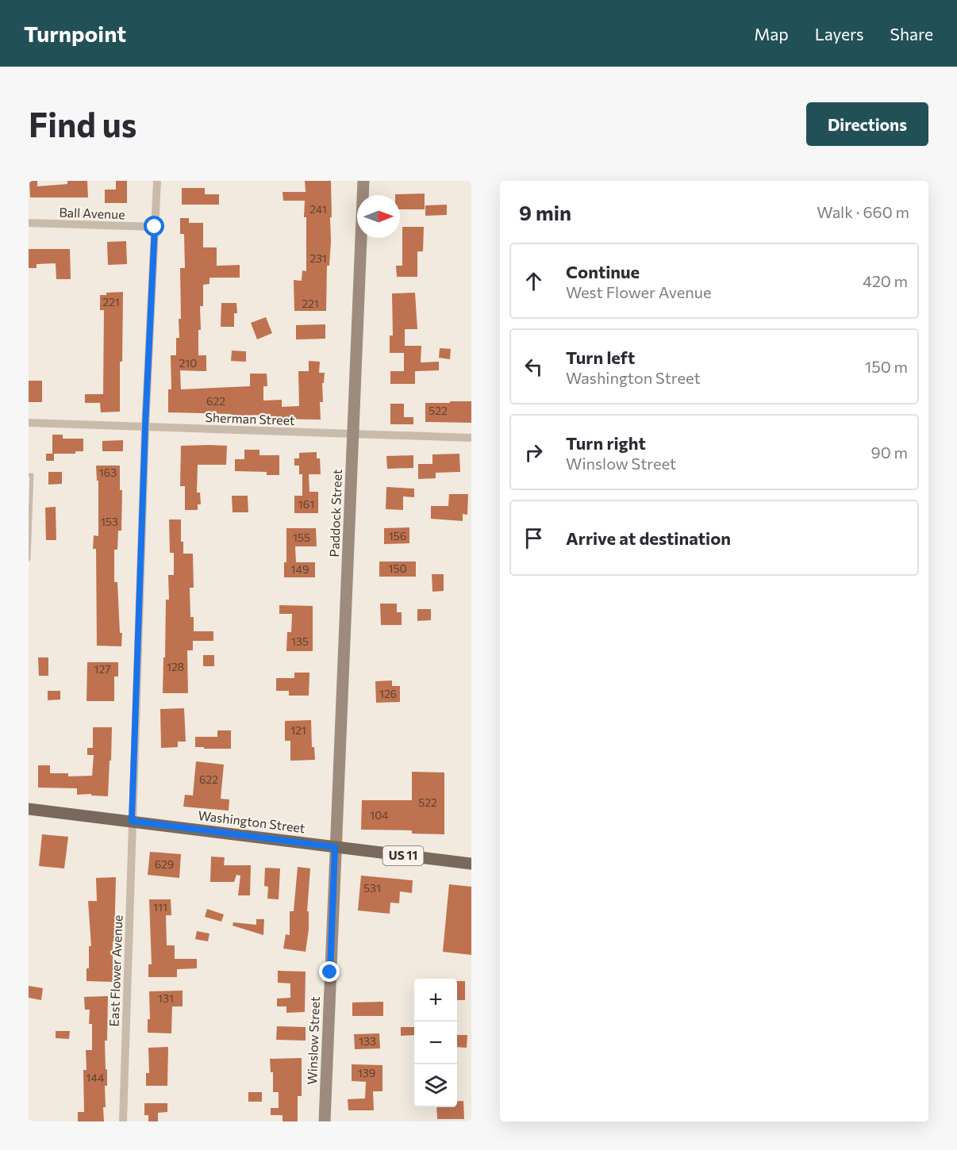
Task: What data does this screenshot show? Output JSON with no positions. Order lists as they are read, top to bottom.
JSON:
{
  "streets": {
    "main road": [
      "Paddock Street",
      "Washington Street",
      "US 11",
      "Winslow Street"
    ],
    "street": ["Ball Avenue", "Sherman Street", "East Flower Avenue"]
  },
  "crossings": [
    ["Ball Avenue", "East Flower Avenue"],
    ["Sherman Street", "Paddock Street"],
    ["Sherman Street", "East Flower Avenue"],
    ["Paddock Street", "Washington Street"],
    ["Paddock Street", "Winslow Street"],
    ["Washington Street", "East Flower Avenue"],
    ["Washington Street", "Winslow Street"]
  ],
  "house_numbers": [
    "241",
    "231",
    "221",
    "221",
    "210",
    "622",
    "522",
    "163",
    "161",
    "153",
    "156",
    "155",
    "150",
    "149",
    "135",
    "128",
    "127",
    "126",
    "121",
    "622",
    "522",
    "104",
    "629",
    "531",
    "111",
    "131",
    "133",
    "139",
    "144"
  ],
  "north": "right",
  "page": {
    "header": "Turnpoint",
    "nav": ["Map", "Layers", "Share"],
    "buttons": "Directions",
    "title": "Find us",
    "heading": ["9 min", "Walk · 660 m"],
    "list": [
      ["Continue", "West Flower Avenue", "420 m"],
      ["Turn left", "Washington Street", "150 m"],
      ["Turn right", "Winslow Street", "90 m"],
      "Arrive at destination"
    ],
    "map_buttons": ["+", "−"]
  }
}
